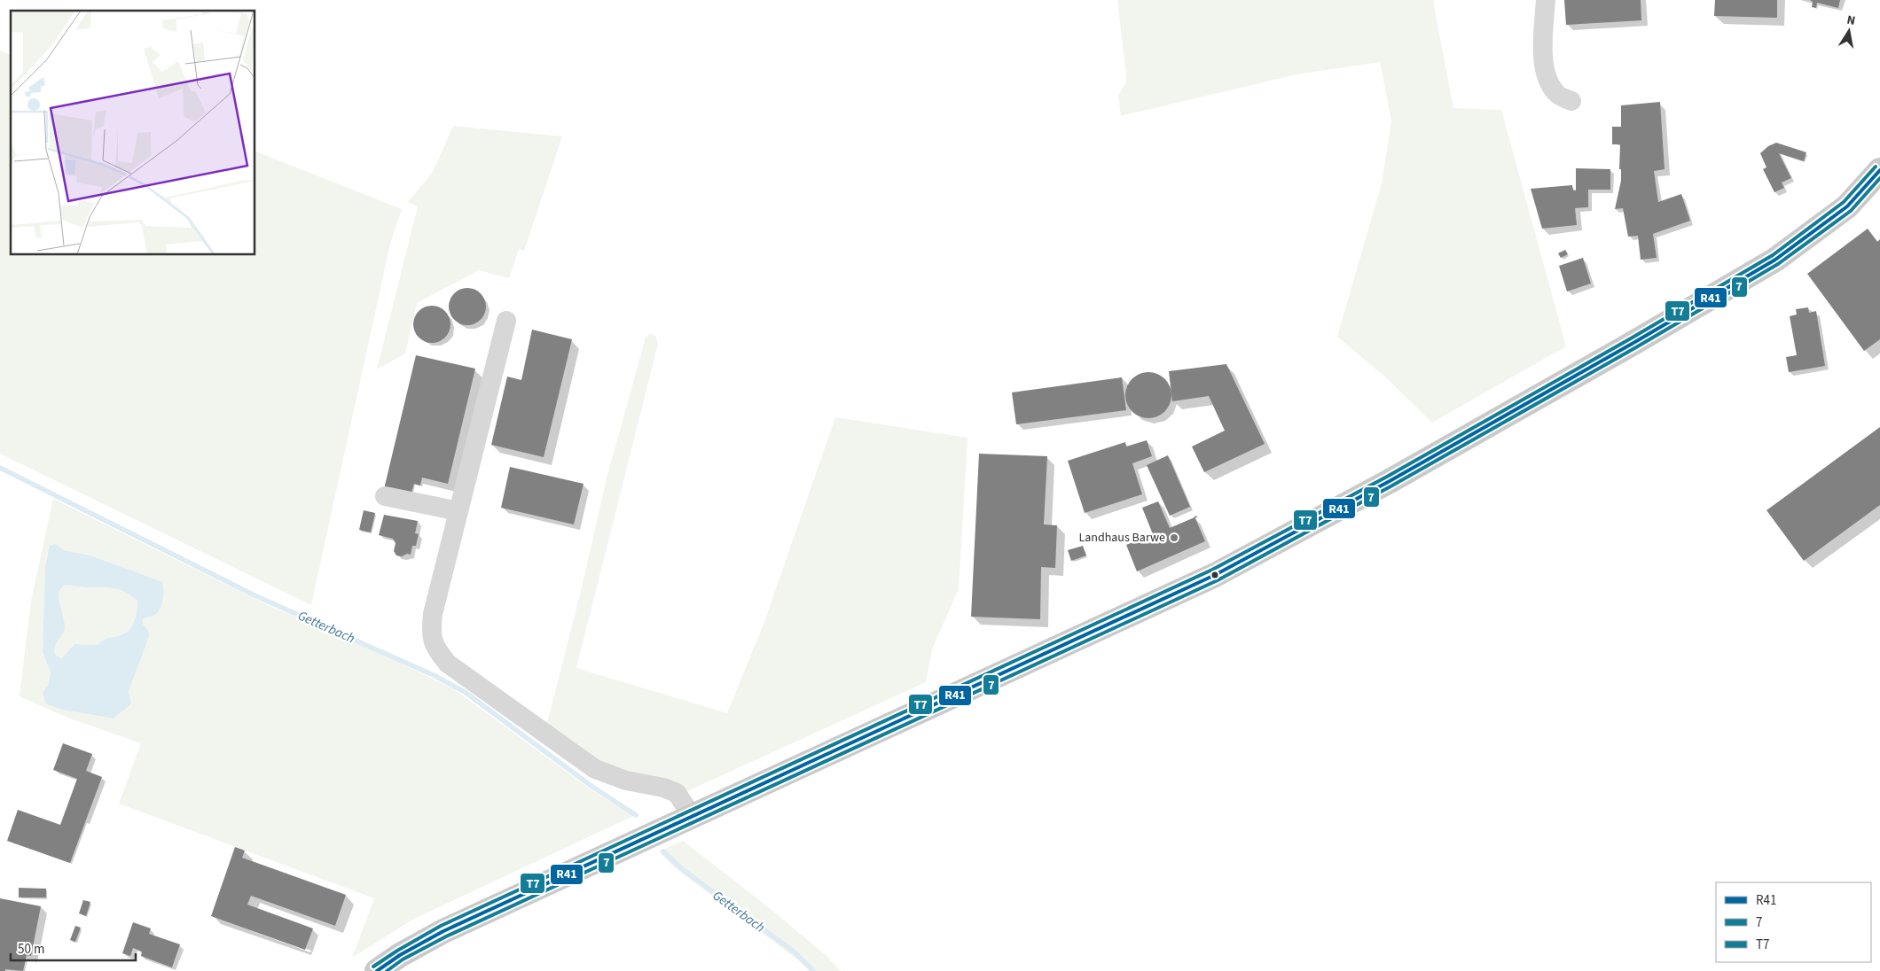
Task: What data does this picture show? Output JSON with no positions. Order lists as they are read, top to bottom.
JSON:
{
  "water": ["Getterbach"],
  "places": ["Landhaus Barwe"],
  "lines": ["transit line T7", "transit line R41", "transit line 7"],
  "legend": ["R41", "7", "T7"],
  "scale_bar": "50 m",
  "north": "top"
}
